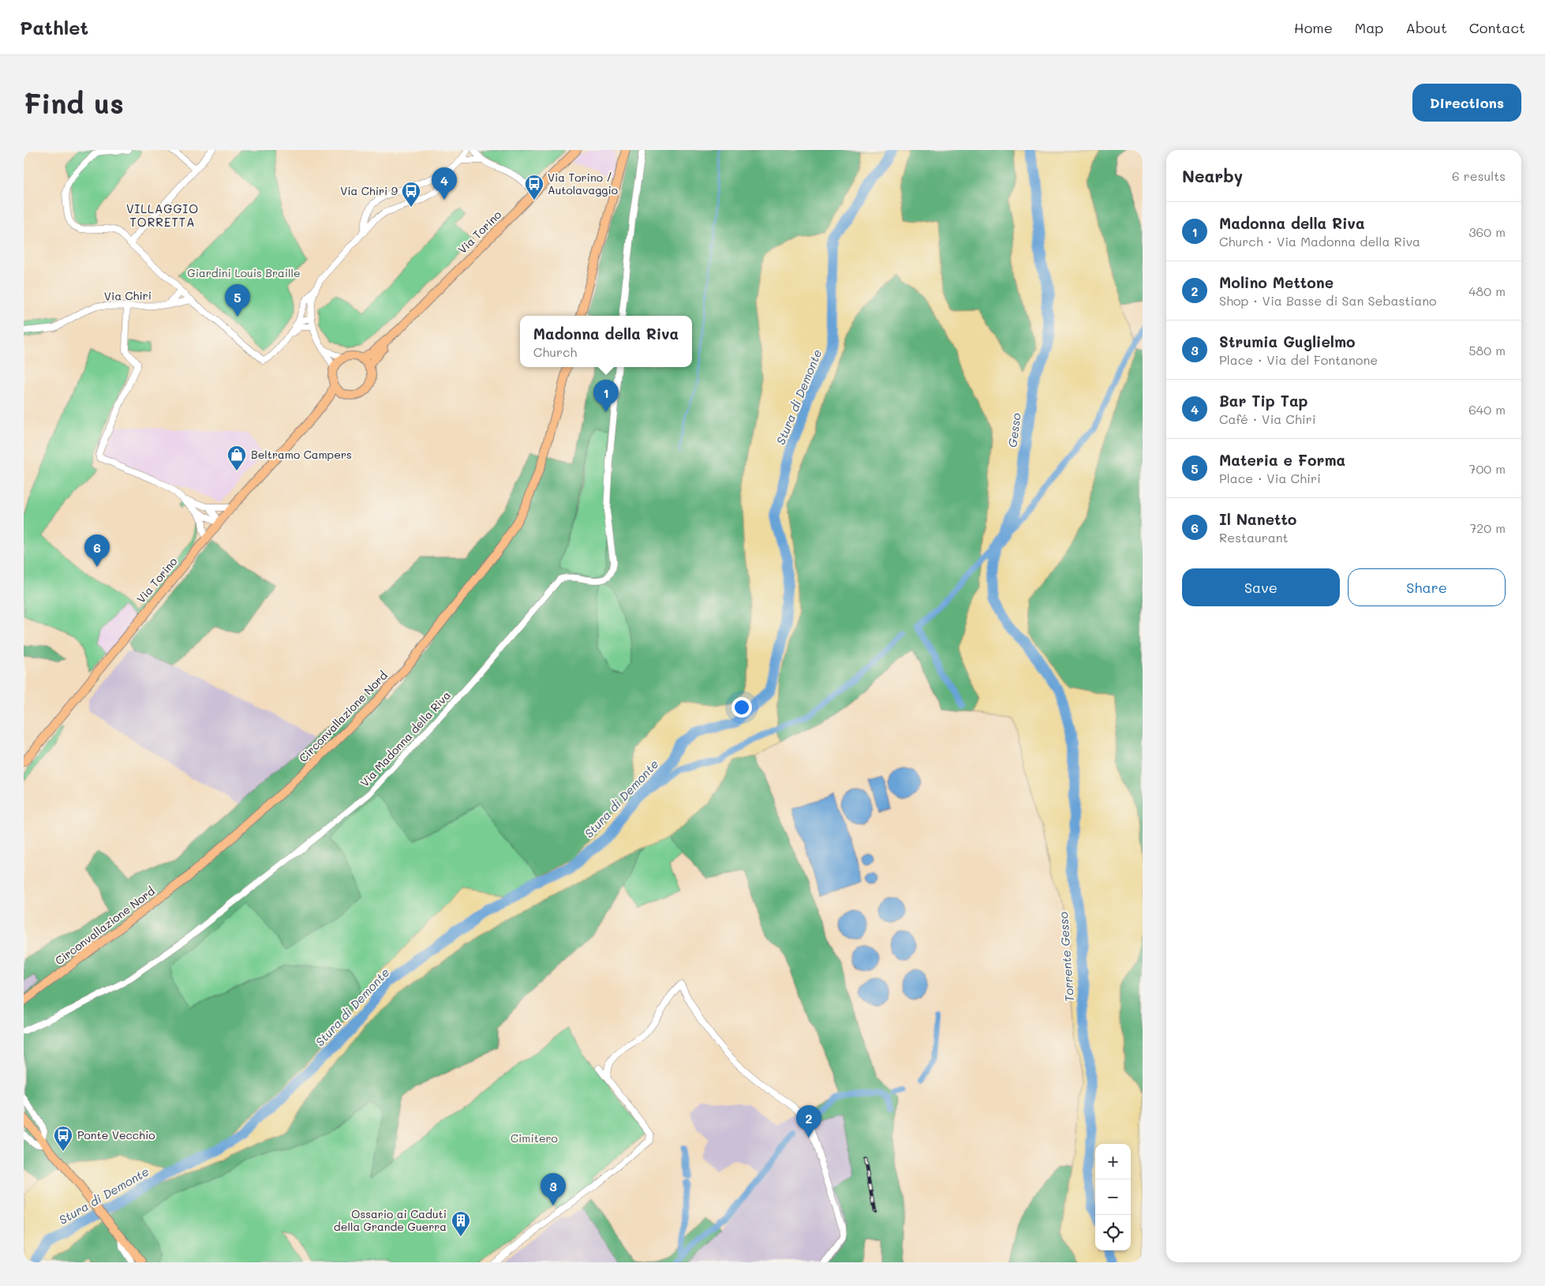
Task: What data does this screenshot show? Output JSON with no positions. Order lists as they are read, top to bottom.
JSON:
{
  "streets": {
    "main road": ["Via Torino", "Circonvallazione Nord"],
    "street": ["Via Chiri", "Via Madonna della Riva"]
  },
  "districts": ["VILLAGGIO TORRETTA"],
  "water": ["Stura di Demonte", "Gesso", "Torrente Gesso"],
  "parks": ["Giardini Louis Braille", "Cimitero"],
  "places": {
    "bus stop": ["Via Torino / Autolavaggio", "Via Chiri 9", "Ponte Vecchio"],
    "shop": ["Beltramo Campers"],
    "building": ["Ossario ai Caduti della Grande Guerra"]
  },
  "page": {
    "header": "Pathlet",
    "nav": [
      "Home",
      "Map",
      "About",
      "Contact"
    ],
    "buttons": [
      "Directions",
      ["Save", "Share"]
    ],
    "title": "Find us",
    "heading": ["Nearby", "6 results"],
    "pins": [
      "4",
      "5",
      "1",
      "6",
      "2",
      "3"
    ],
    "list": [
      {
        "mark": "1",
        "name": "Madonna della Riva",
        "note": "Church · Via Madonna della Riva",
        "value": "360 m"
      },
      {
        "mark": "2",
        "name": "Molino Mettone",
        "note": "Shop · Via Basse di San Sebastiano",
        "value": "480 m"
      },
      {
        "mark": "3",
        "name": "Strumia Guglielmo",
        "note": "Place · Via del Fontanone",
        "value": "580 m"
      },
      {
        "mark": "4",
        "name": "Bar Tip Tap",
        "note": "Café · Via Chiri",
        "value": "640 m"
      },
      {
        "mark": "5",
        "name": "Materia e Forma",
        "note": "Place · Via Chiri",
        "value": "700 m"
      },
      {
        "mark": "6",
        "name": "Il Nanetto",
        "note": "Restaurant",
        "value": "720 m"
      }
    ],
    "popup": ["Madonna della Riva", "Church"],
    "map_buttons": ["+", "−"]
  }
}
